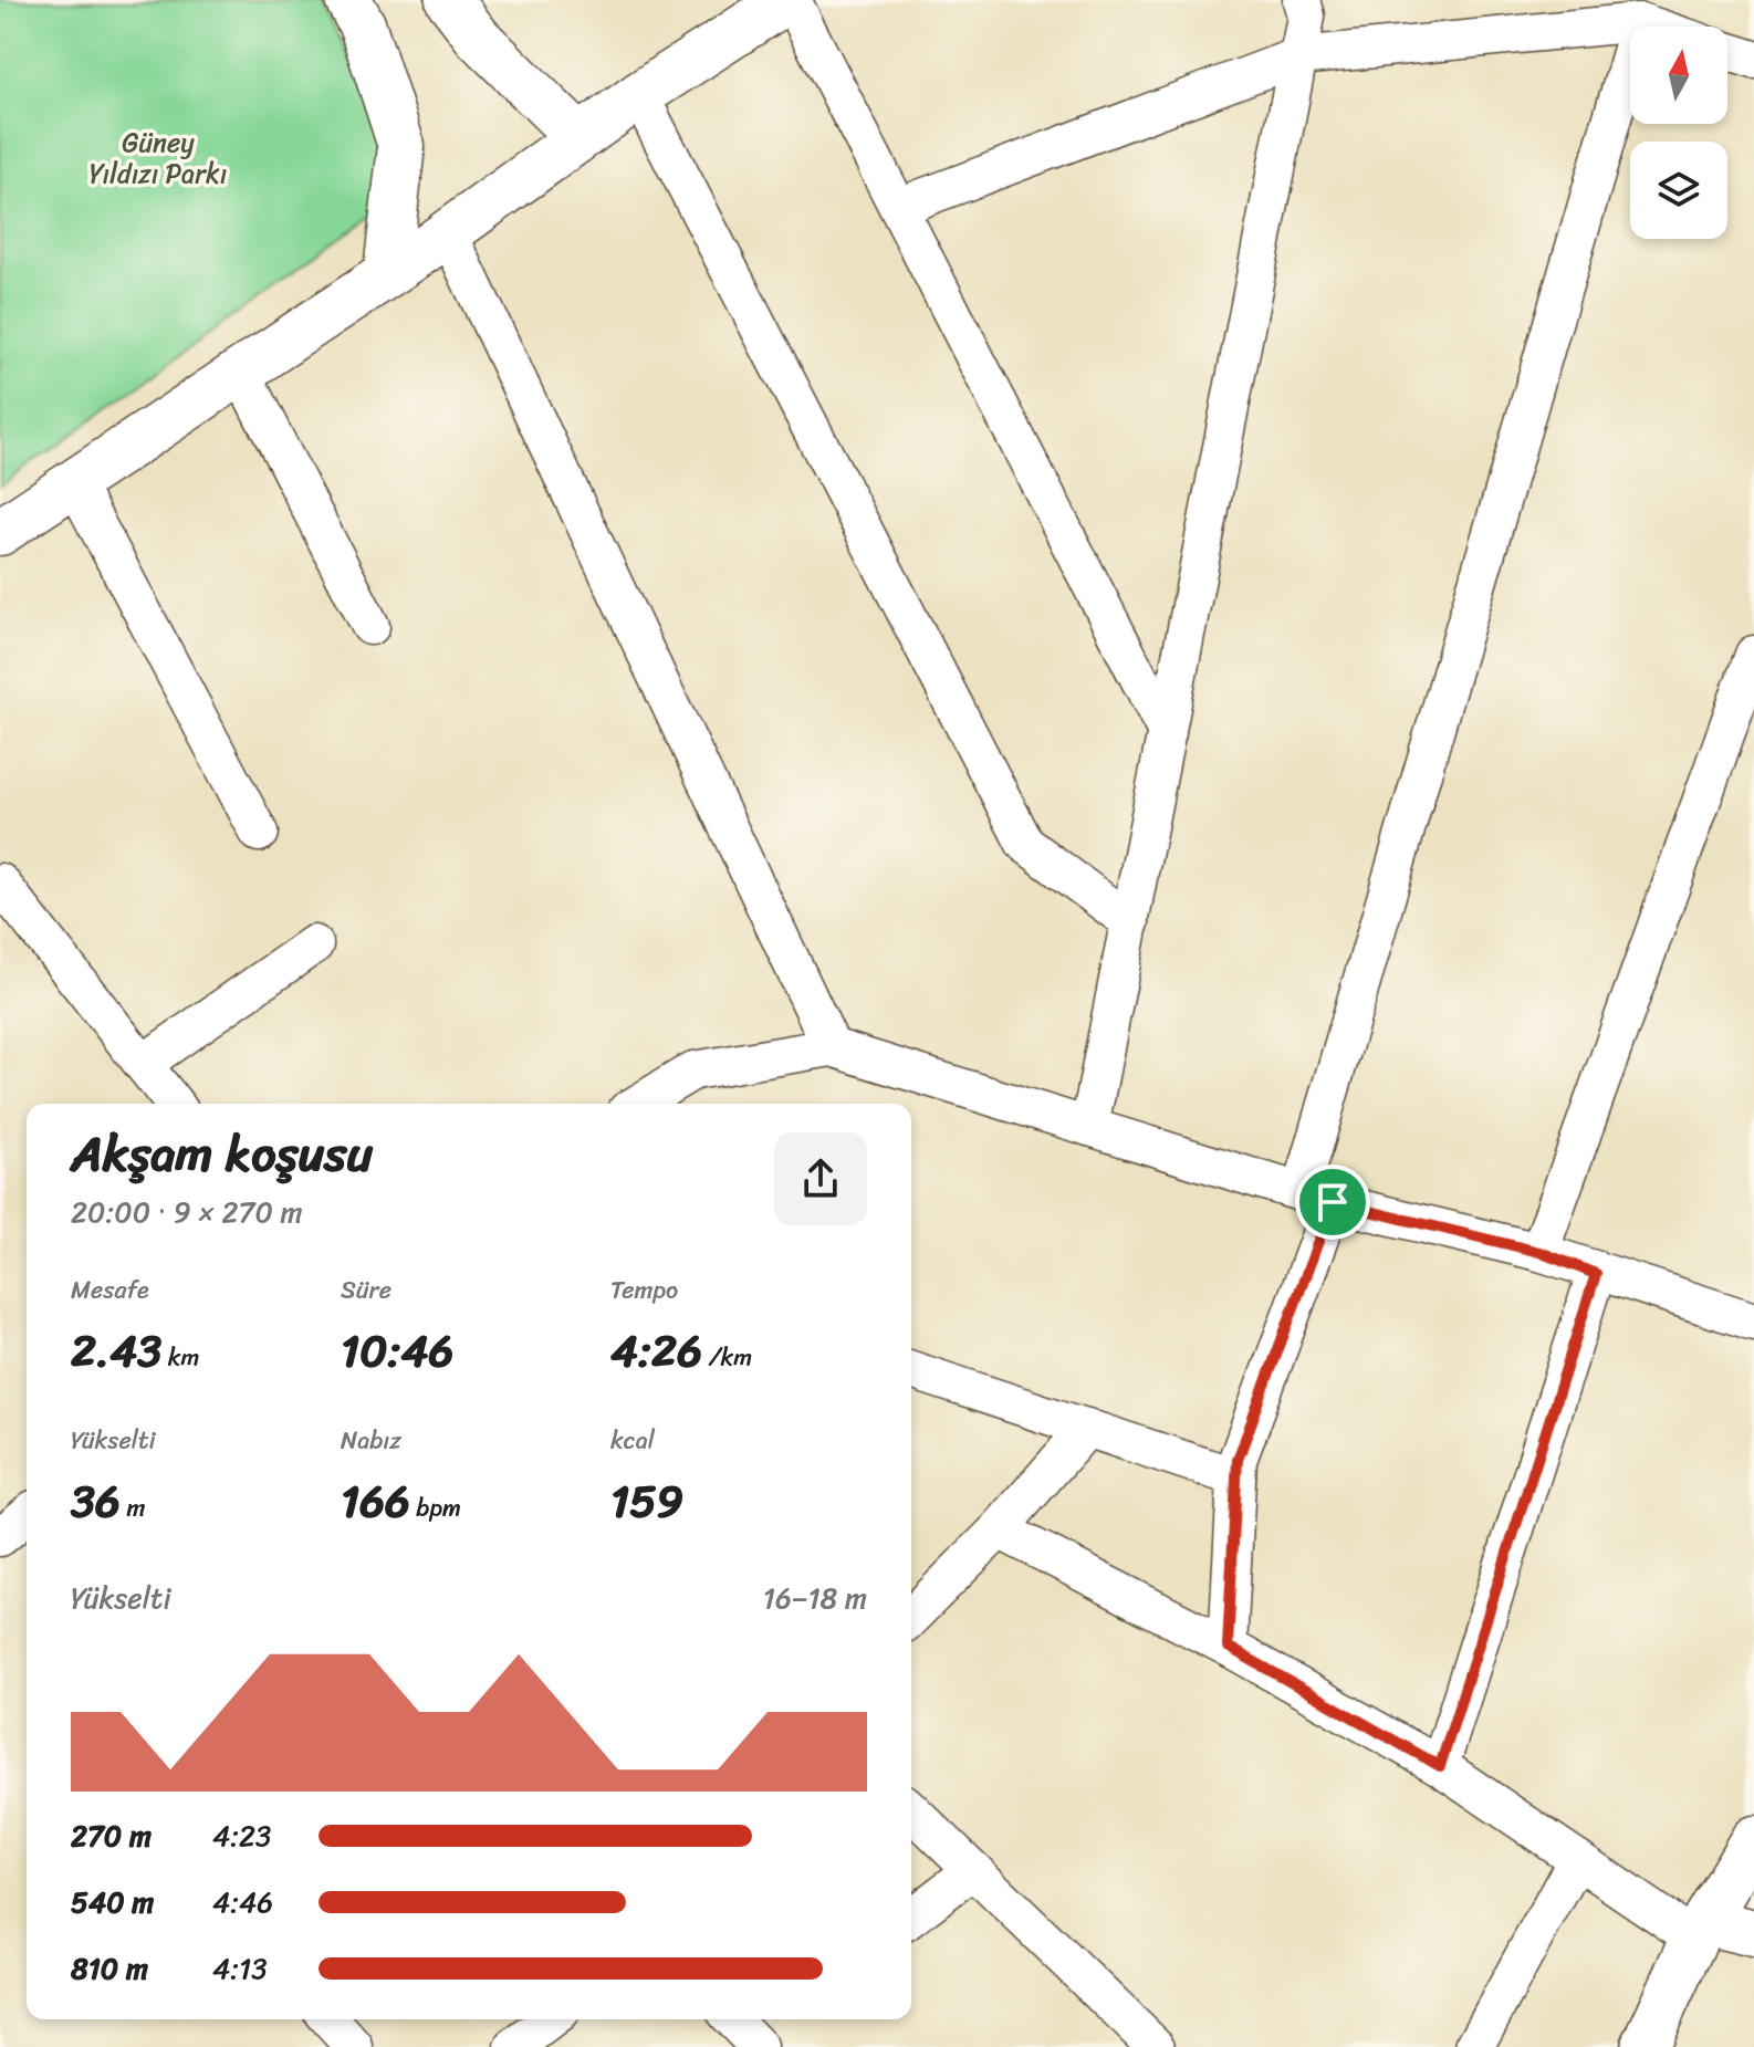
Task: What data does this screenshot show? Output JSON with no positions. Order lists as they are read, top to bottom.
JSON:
{
  "parks": ["Güney Yıldızı Parkı"],
  "north": "top",
  "page": {
    "heading": ["Akşam koşusu", "20:00 · 9 × 270 m"],
    "stats": [
      ["Mesafe", "2.43 km"],
      ["Süre", "10:46"],
      ["Tempo", "4:26 /km"],
      ["Yükselti", "36 m"],
      ["Nabız", "166 bpm"],
      ["kcal", "159"]
    ],
    "chart": ["Yükselti", "16–18 m"],
    "list": [
      {
        "name": "270 m",
        "note": "4:23"
      },
      {
        "name": "540 m",
        "note": "4:46"
      },
      {
        "name": "810 m",
        "note": "4:13"
      }
    ]
  }
}
